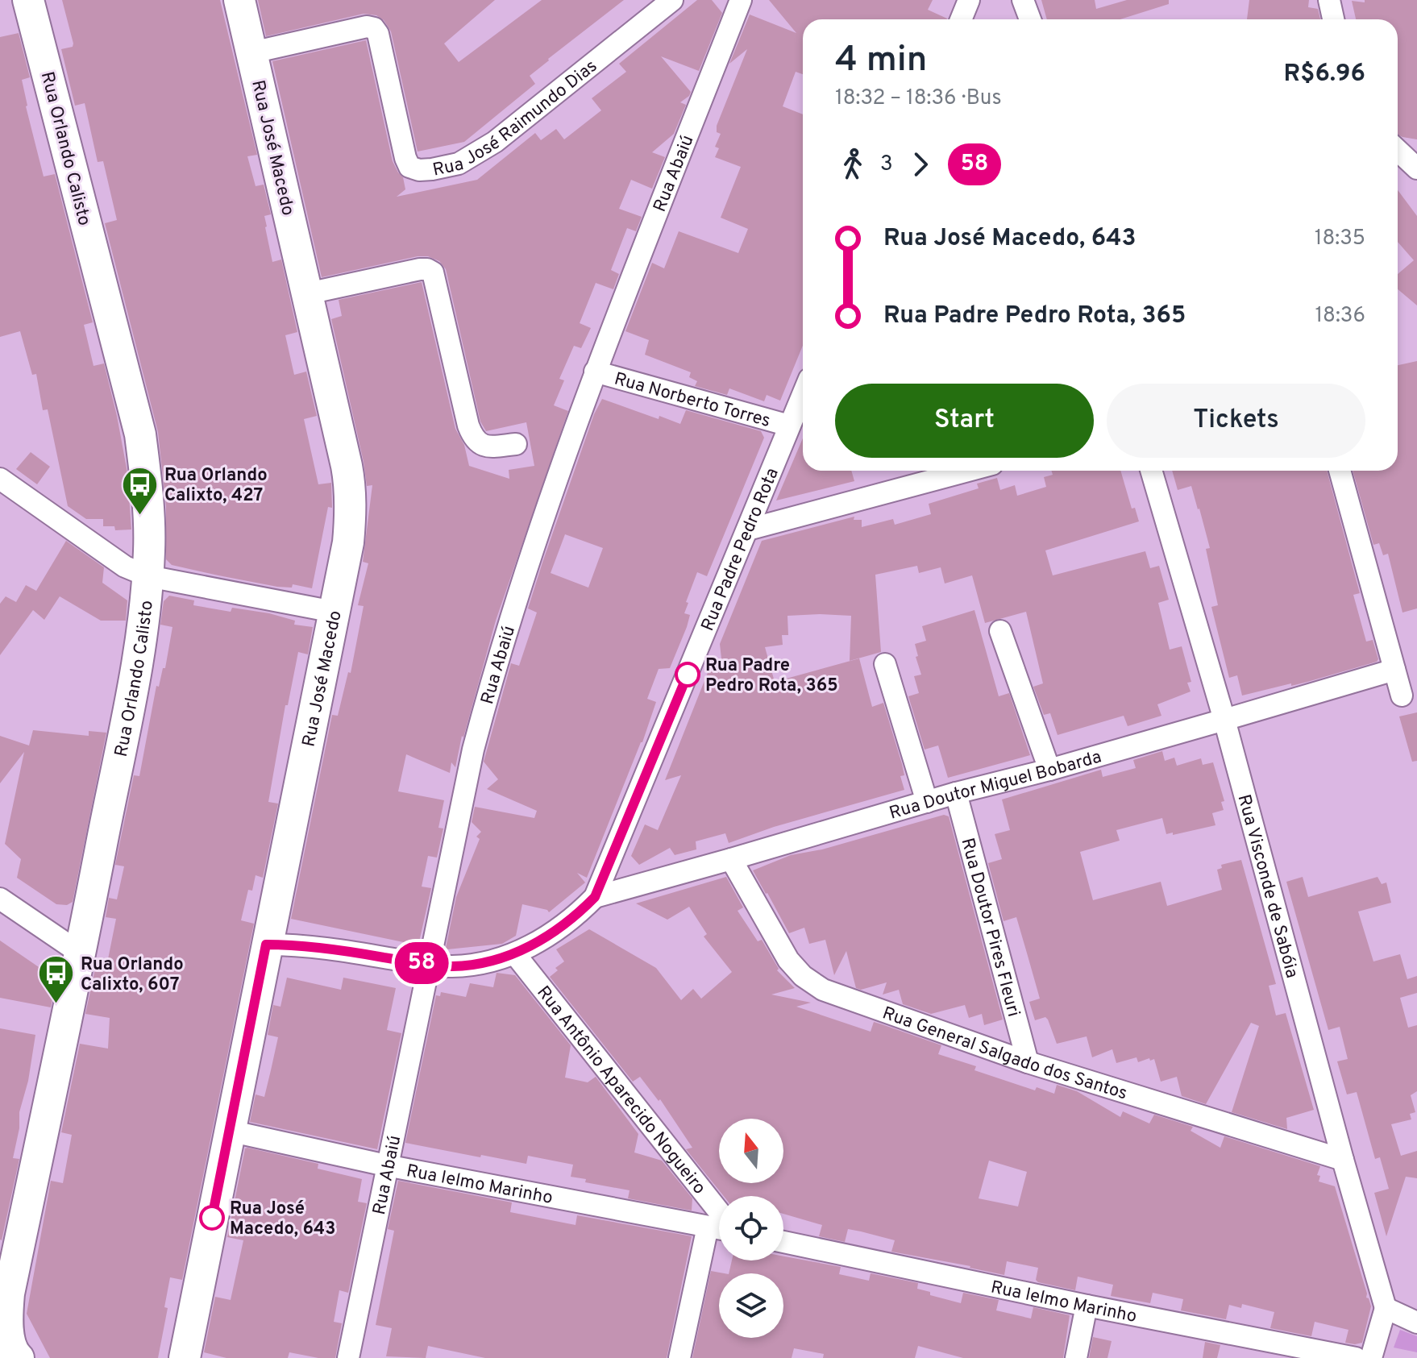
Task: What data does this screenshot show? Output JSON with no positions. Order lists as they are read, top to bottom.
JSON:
{
  "streets": {
    "street": [
      "Rua José Raimundo Dias",
      "Rua José Macedo",
      "Rua Orlando Calisto",
      "Rua Abaiú",
      "Rua Norberto Torres",
      "Rua Padre Pedro Rota",
      "Rua Doutor Miguel Bobarda",
      "Rua Visconde de Sabóia",
      "Rua Doutor Pires Fleuri",
      "Rua General Salgado dos Santos",
      "Rua Antônio Aparecido Nogueiro",
      "Rua Ielmo Marinho"
    ]
  },
  "crossings": [
    ["Rua José Raimundo Dias", "Rua José Macedo"],
    ["Rua José Macedo", "Rua Padre Pedro Rota"],
    ["Rua José Macedo", "Rua Ielmo Marinho"],
    ["Rua Abaiú", "Rua Norberto Torres"],
    ["Rua Abaiú", "Rua Padre Pedro Rota"],
    ["Rua Abaiú", "Rua Ielmo Marinho"],
    ["Rua Norberto Torres", "Rua Padre Pedro Rota"],
    ["Rua Padre Pedro Rota", "Rua Doutor Miguel Bobarda"],
    ["Rua Padre Pedro Rota", "Rua Antônio Aparecido Nogueiro"],
    ["Rua Doutor Miguel Bobarda", "Rua Visconde de Sabóia"],
    ["Rua Doutor Miguel Bobarda", "Rua Doutor Pires Fleuri"],
    ["Rua Doutor Miguel Bobarda", "Rua General Salgado dos Santos"],
    ["Rua Visconde de Sabóia", "Rua General Salgado dos Santos"],
    ["Rua Doutor Pires Fleuri", "Rua General Salgado dos Santos"]
  ],
  "places": {
    "bus stop": ["Rua Orlando Calixto, 427", "Rua Orlando Calixto, 607"],
    "other": ["Rua Padre Pedro Rota, 365", "Rua José Macedo, 643"]
  },
  "lines": ["bus line 58"],
  "north": "top",
  "page": {
    "on_map": "58",
    "heading": ["4 min", "18:32 – 18:36 · Bus", "R$6.96"],
    "legs": ["3", "58"],
    "list": [
      {
        "name": "Rua José Macedo, 643",
        "value": "18:35"
      },
      {
        "name": "Rua Padre Pedro Rota, 365",
        "value": "18:36"
      }
    ],
    "buttons": ["Start", "Tickets"]
  }
}
